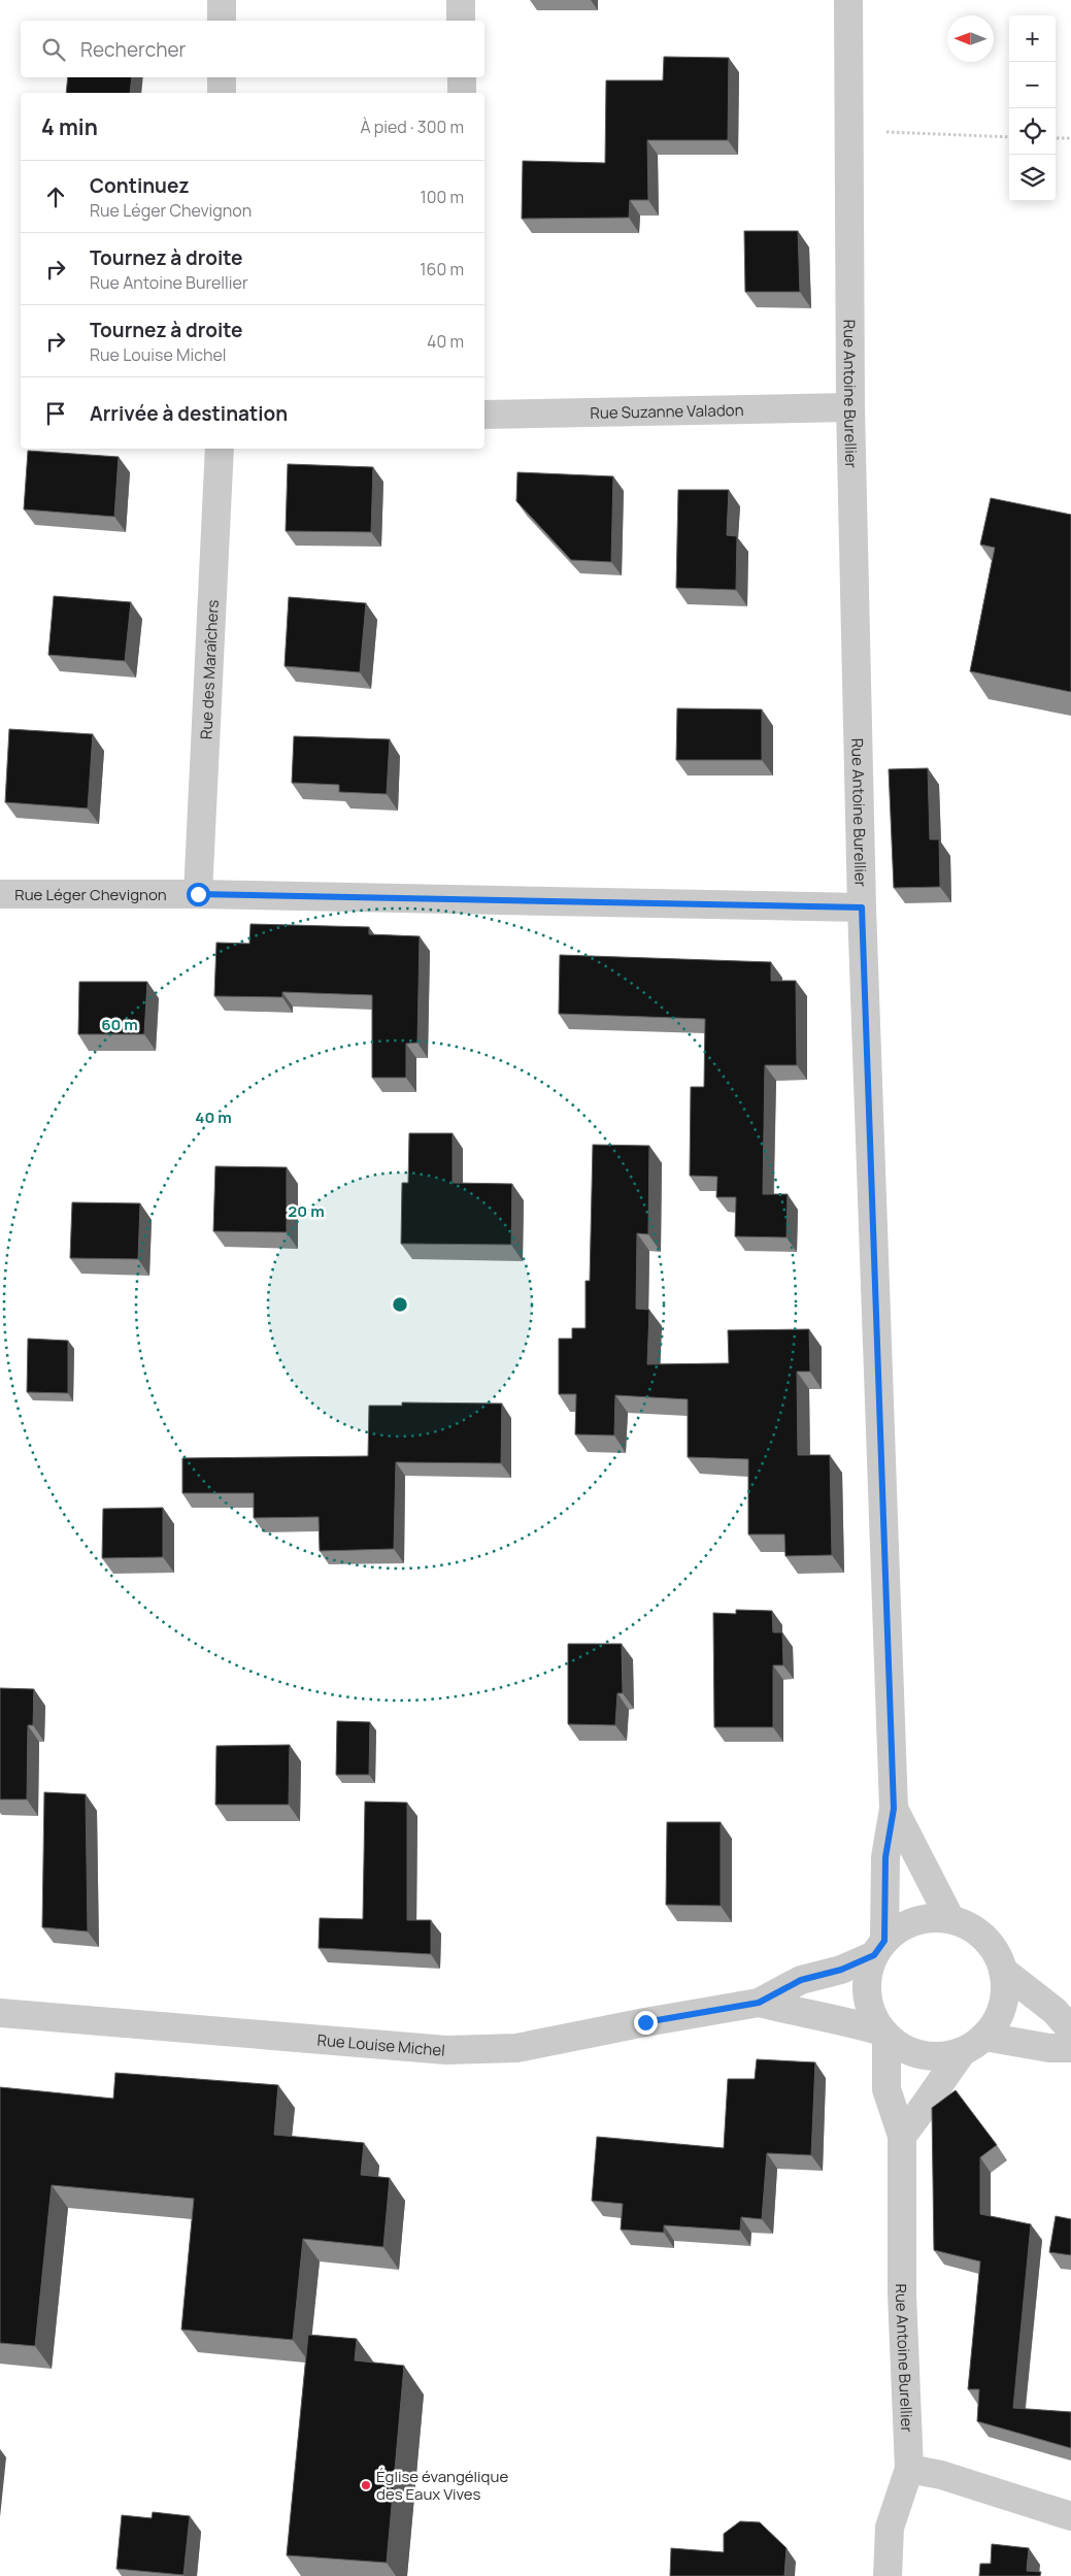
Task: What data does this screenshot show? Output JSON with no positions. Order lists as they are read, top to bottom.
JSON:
{
  "streets": {
    "street": [
      "Rue Antoine Burellier",
      "Rue Suzanne Valadon",
      "Rue des Maraîchers",
      "Rue Léger Chevignon",
      "Rue Louise Michel"
    ]
  },
  "crossings": [
    ["Rue Antoine Burellier", "Rue Suzanne Valadon"],
    ["Rue Antoine Burellier", "Rue Léger Chevignon"],
    ["Rue Antoine Burellier", "Rue Louise Michel"],
    ["Rue des Maraîchers", "Rue Léger Chevignon"]
  ],
  "places": ["Église évangélique des Eaux Vives"],
  "north": "left",
  "page": {
    "map_buttons": ["+", "−"],
    "search": "Rechercher",
    "heading": ["4 min", "À pied · 300 m"],
    "list": [
      ["Continuez", "Rue Léger Chevignon", "100 m"],
      ["Tournez à droite", "Rue Antoine Burellier", "160 m"],
      ["Tournez à droite", "Rue Louise Michel", "40 m"],
      "Arrivée à destination"
    ]
  },
  "rings": ["60 m", "40 m", "20 m"]
}
